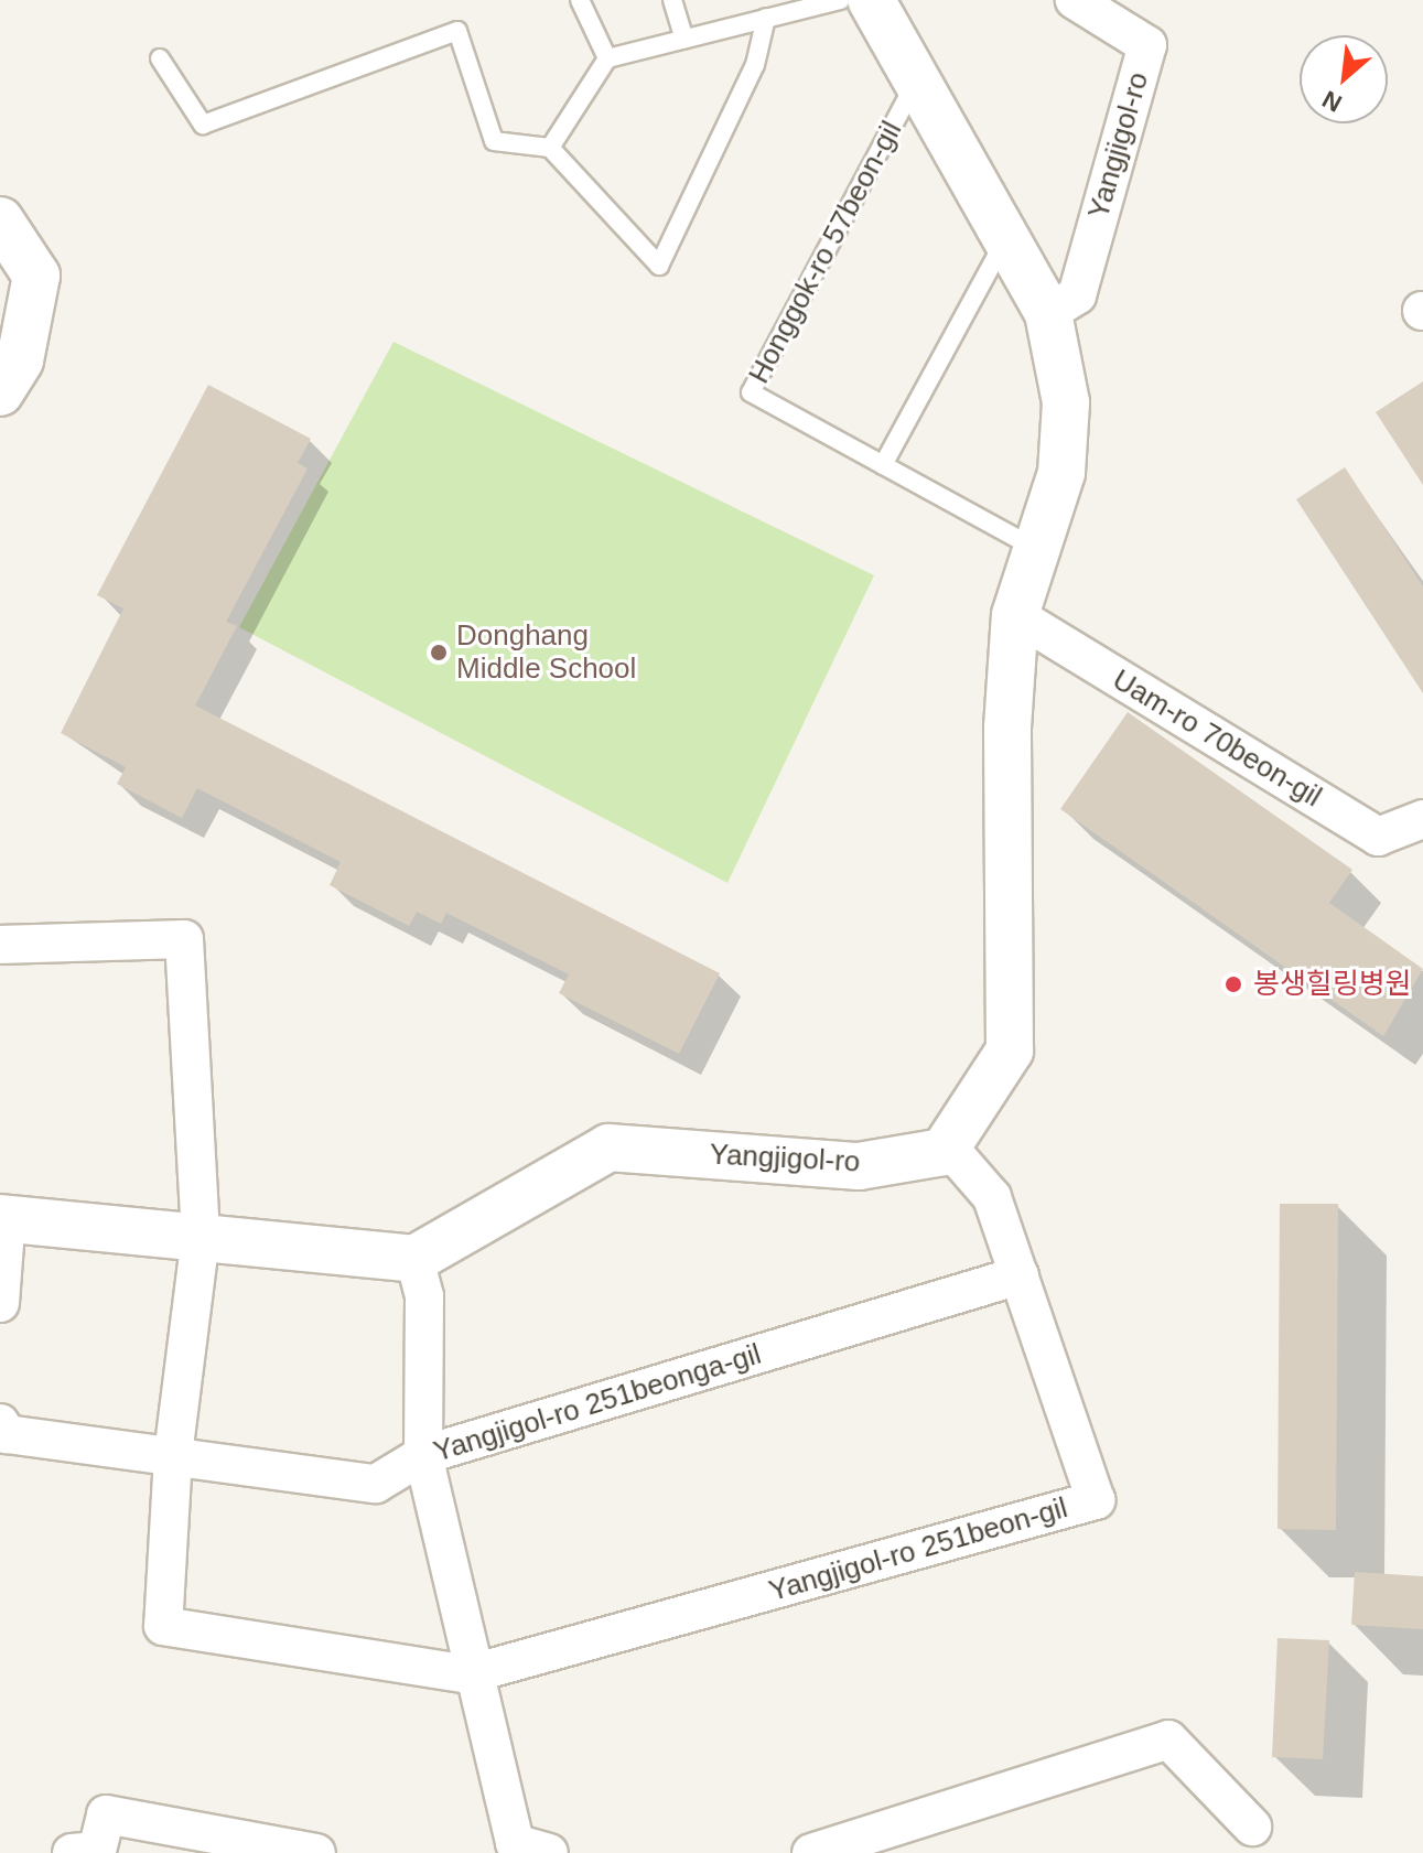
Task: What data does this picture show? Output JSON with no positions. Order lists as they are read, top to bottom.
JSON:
{
  "streets": {
    "street": [
      "Yangjigol-ro",
      "Uam-ro 70beon-gil",
      "Yangjigol-ro 251beonga-gil",
      "Yangjigol-ro 251beon-gil"
    ],
    "lane": ["Honggok-ro 57beon-gil"]
  },
  "crossings": [
    ["Yangjigol-ro", "Yangjigol-ro 251beon-gil"],
    ["Yangjigol-ro 251beonga-gil", "Yangjigol-ro 251beon-gil"]
  ],
  "places": ["Donghang Middle School", "봉생힐링병원"],
  "north": "bottom left"
}
